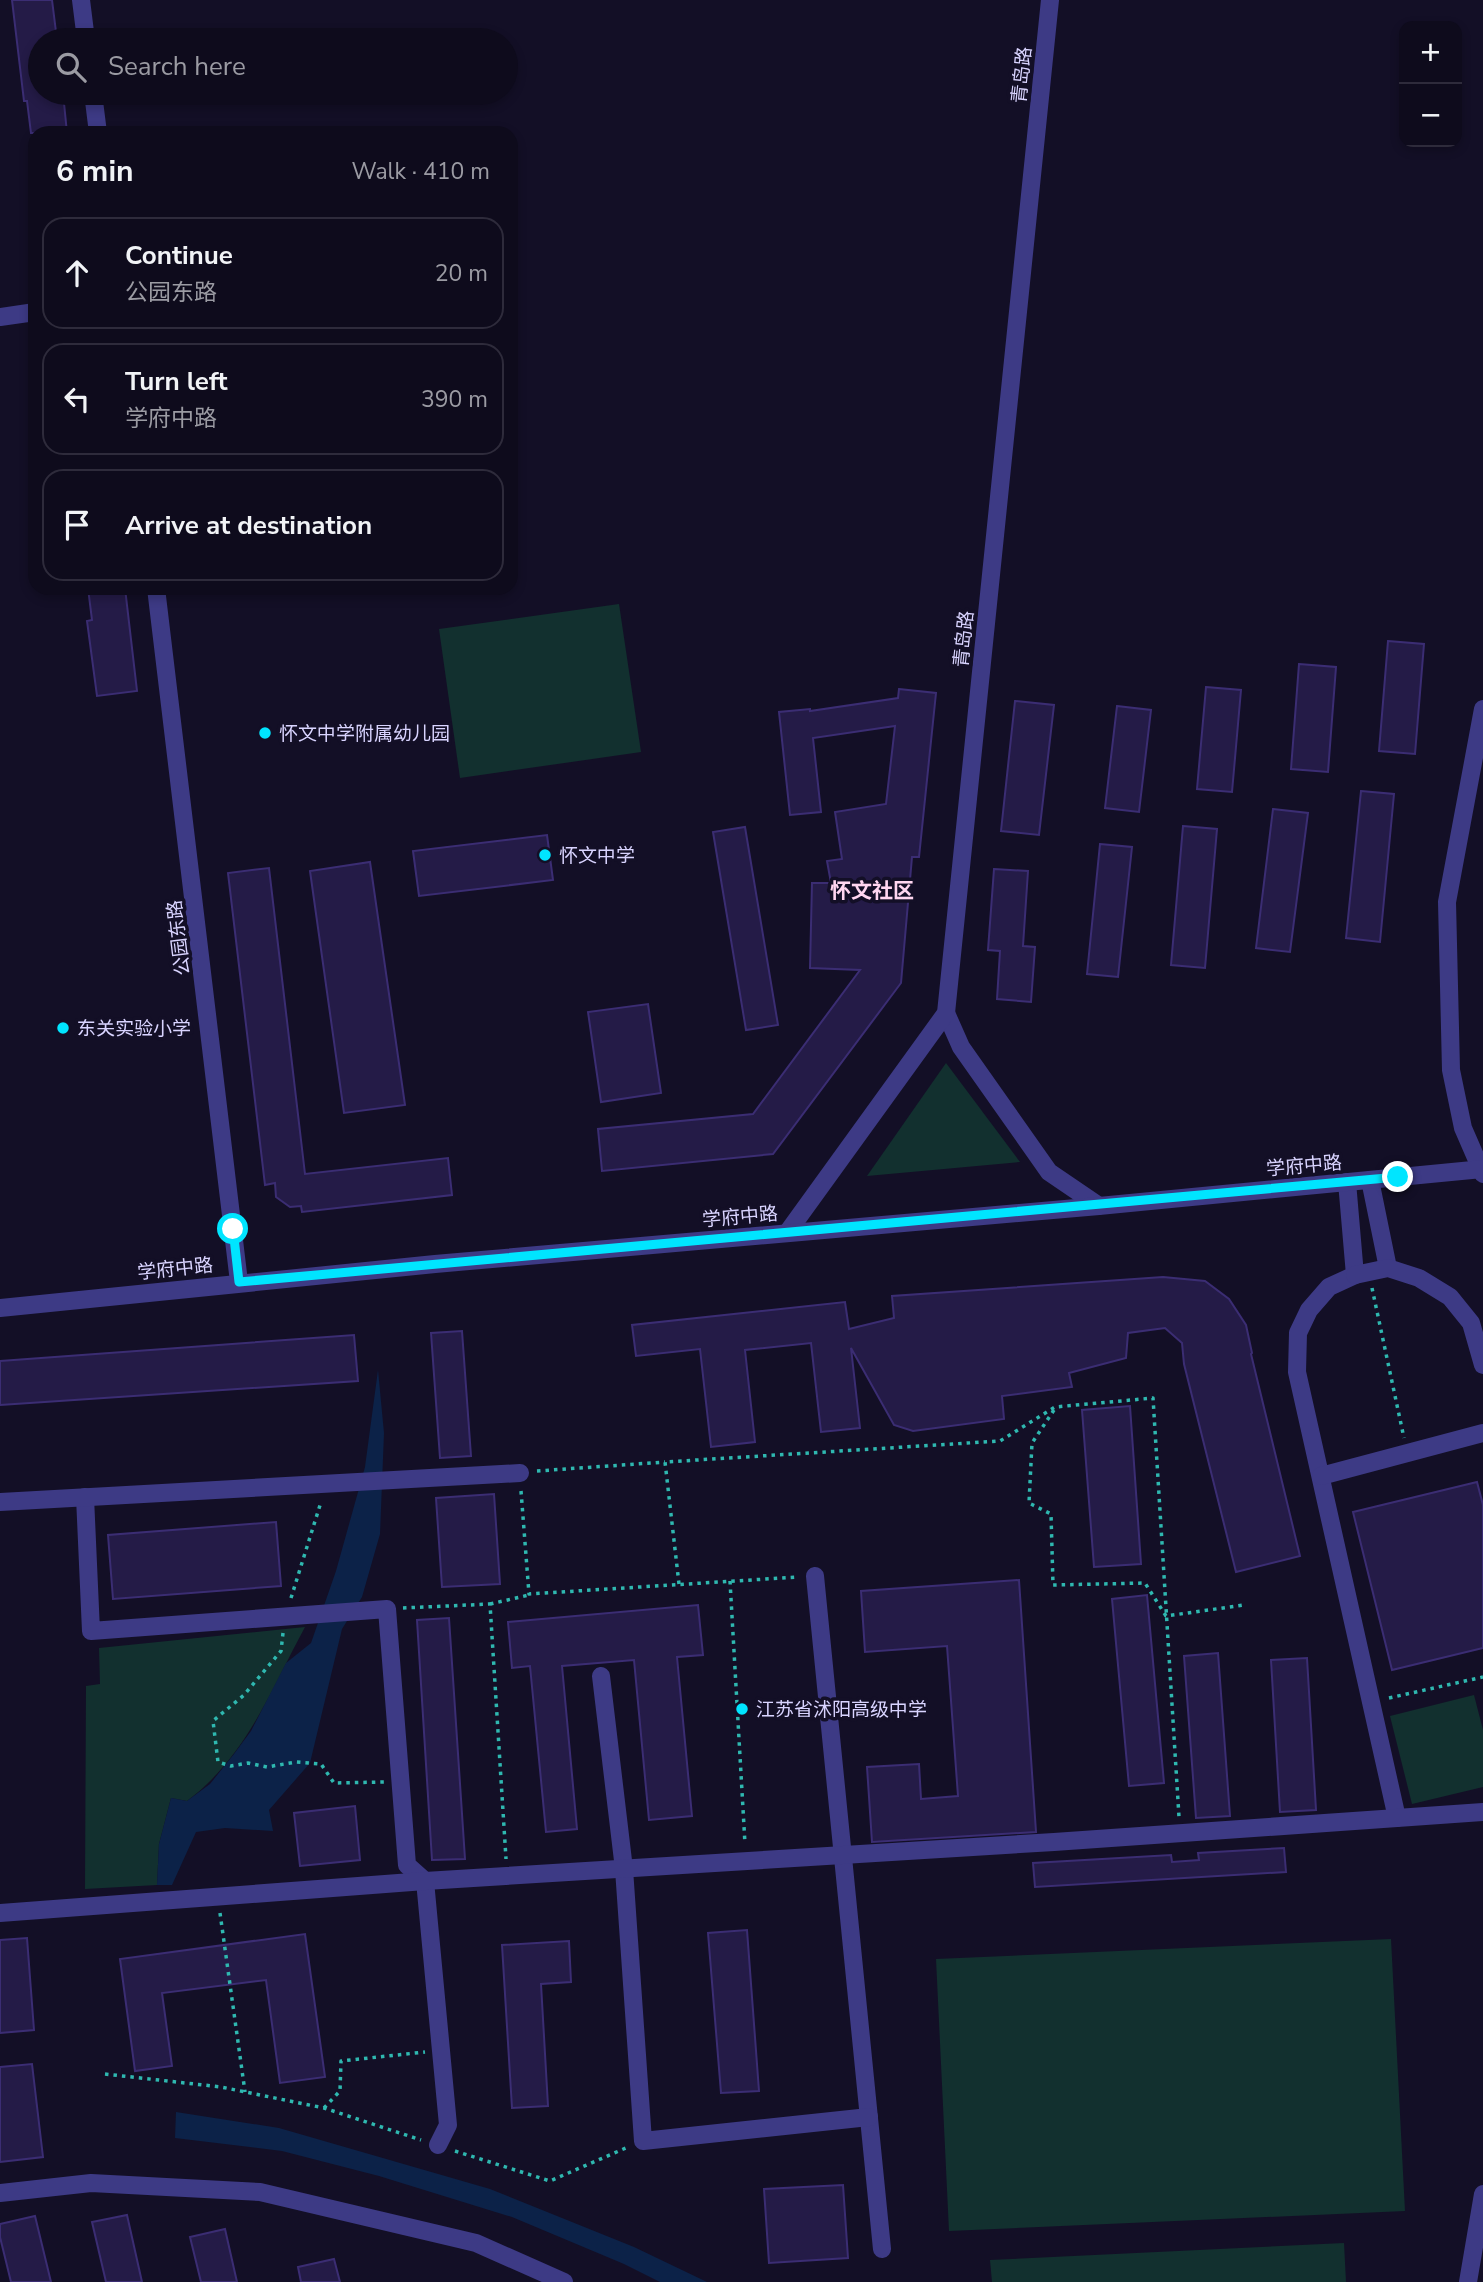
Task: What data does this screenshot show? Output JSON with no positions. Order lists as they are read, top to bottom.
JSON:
{
  "streets": {
    "street": ["青岛路", "公园东路", "学府中路"]
  },
  "crossings": [
    ["青岛路", "学府中路"],
    ["公园东路", "学府中路"]
  ],
  "districts": ["怀文社区"],
  "places": [
    "怀文中学附属幼儿园",
    "怀文中学",
    "东关实验小学",
    "江苏省沭阳高级中学"
  ],
  "page": {
    "map_buttons": ["+", "−"],
    "search": "Search here",
    "heading": ["6 min", "Walk · 410 m"],
    "list": [
      ["Continue", "公园东路", "20 m"],
      ["Turn left", "学府中路", "390 m"],
      "Arrive at destination"
    ]
  }
}
